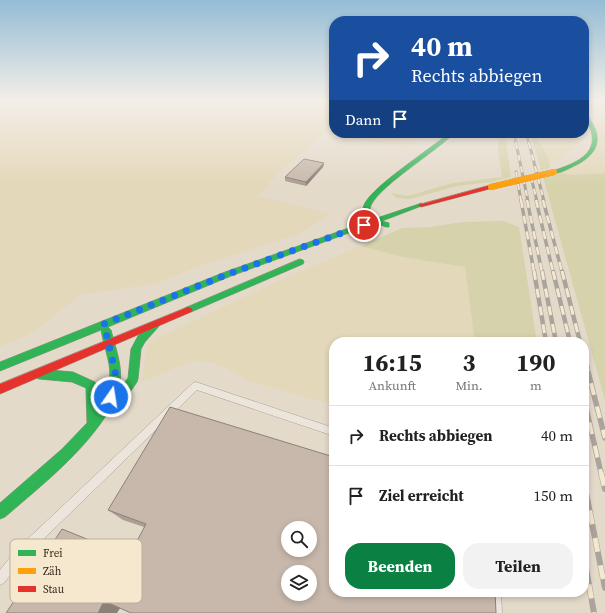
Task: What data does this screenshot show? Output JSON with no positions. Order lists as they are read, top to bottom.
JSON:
{
  "legend": ["Frei", "Zäh", "Stau"],
  "page": {
    "turn": ["40 m", "Rechts abbiegen"],
    "then": "Dann",
    "eta": [
      "16:15",
      "Ankunft",
      "3",
      "Min.",
      "190",
      "m"
    ],
    "list": [
      {
        "name": "Rechts abbiegen",
        "value": "40 m"
      },
      {
        "name": "Ziel erreicht",
        "value": "150 m"
      }
    ],
    "buttons": ["Beenden", "Teilen"]
  }
}
